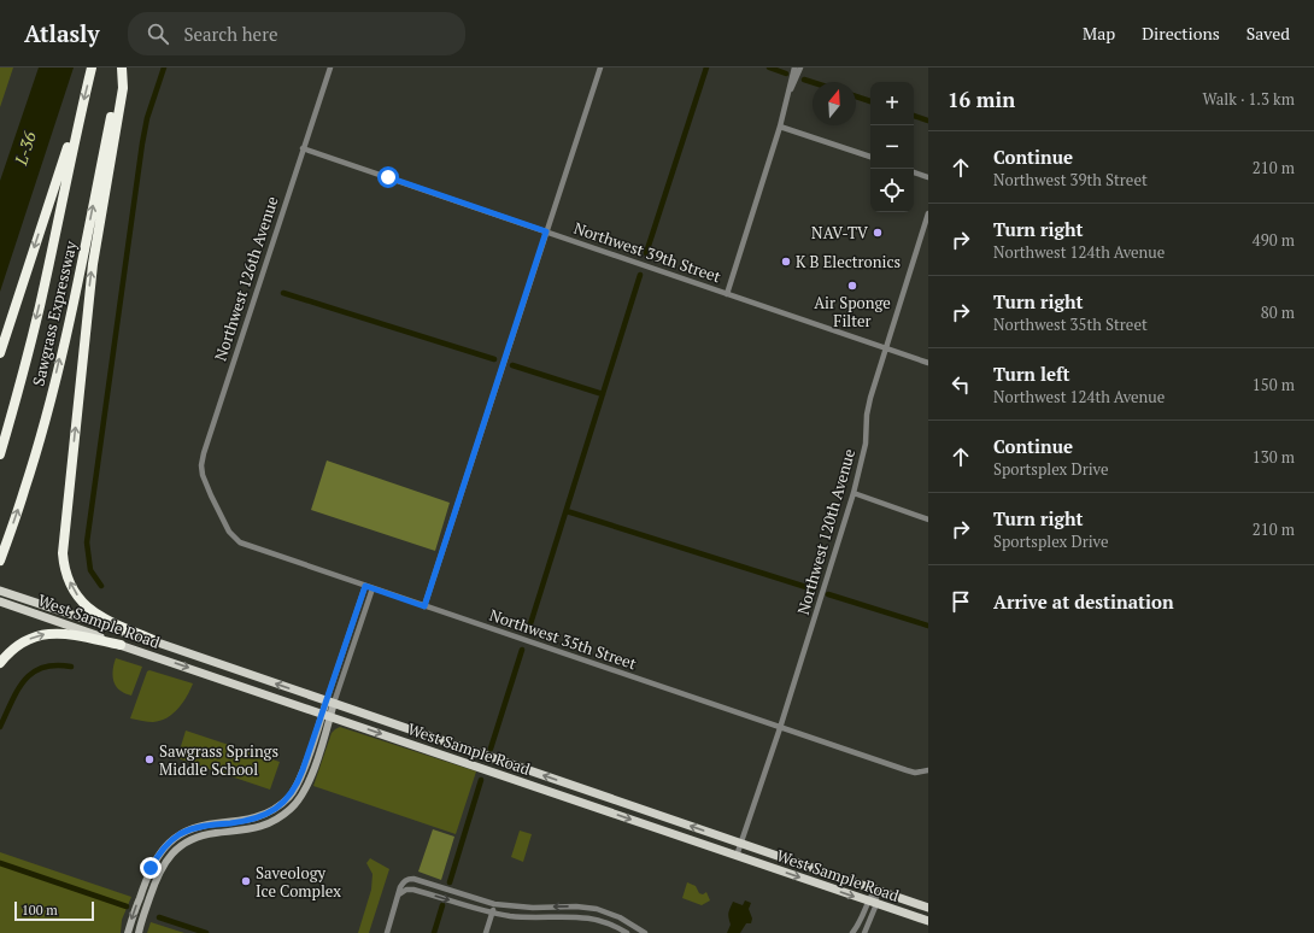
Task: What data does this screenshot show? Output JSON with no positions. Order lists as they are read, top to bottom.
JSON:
{
  "streets": {
    "highway": ["Sawgrass Expressway"],
    "main road": ["West Sample Road"],
    "street": [
      "Northwest 39th Street",
      "Northwest 126th Avenue",
      "Northwest 120th Avenue",
      "Northwest 35th Street"
    ]
  },
  "crossings": [
    ["Northwest 39th Street", "Northwest 126th Avenue"],
    ["Northwest 39th Street", "Northwest 120th Avenue"],
    ["Northwest 126th Avenue", "Northwest 35th Street"],
    ["Northwest 120th Avenue", "West Sample Road"],
    ["Northwest 120th Avenue", "Northwest 35th Street"]
  ],
  "water": ["L-36"],
  "places": [
    "NAV-TV",
    "K B Electronics",
    "Air Sponge Filter",
    "Sawgrass Springs Middle School",
    "Saveology Ice Complex"
  ],
  "scale_bar": "100 m",
  "north": "top",
  "page": {
    "header": "Atlasly",
    "search": "Search here",
    "nav": ["Map", "Directions", "Saved"],
    "heading": ["16 min", "Walk · 1.3 km"],
    "map_buttons": ["+", "−"],
    "list": [
      ["Continue", "Northwest 39th Street", "210 m"],
      ["Turn right", "Northwest 124th Avenue", "490 m"],
      ["Turn right", "Northwest 35th Street", "80 m"],
      ["Turn left", "Northwest 124th Avenue", "150 m"],
      ["Continue", "Sportsplex Drive", "130 m"],
      ["Turn right", "Sportsplex Drive", "210 m"],
      "Arrive at destination"
    ],
    "scale": "100 m"
  }
}
